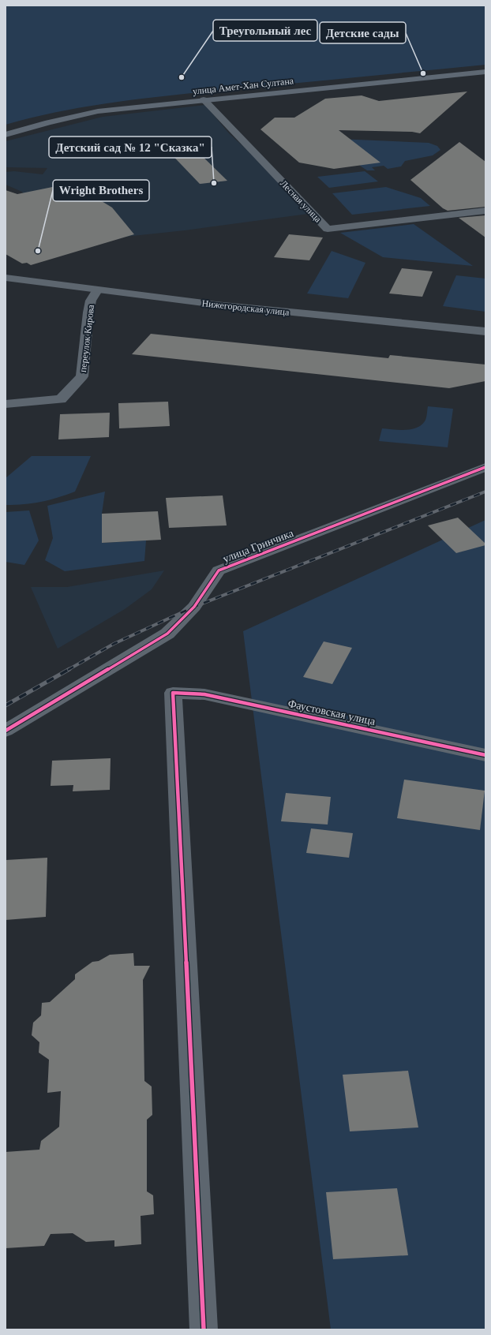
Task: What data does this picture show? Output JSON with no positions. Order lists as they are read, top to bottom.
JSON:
{
  "streets": {
    "main road": ["улица Амет-Хан Султана"],
    "street": [
      "Лесная улица",
      "Нижегородская улица",
      "переулок Кирова",
      "улица Гринчика",
      "Фаустовская улица"
    ]
  },
  "crossings": [
    ["улица Амет-Хан Султана", "Лесная улица"],
    ["Нижегородская улица", "переулок Кирова"]
  ],
  "places": [
    "Детские сады",
    "Треугольный лес",
    "Детский сад № 12 \"Сказка\"",
    "Wright Brothers"
  ]
}
